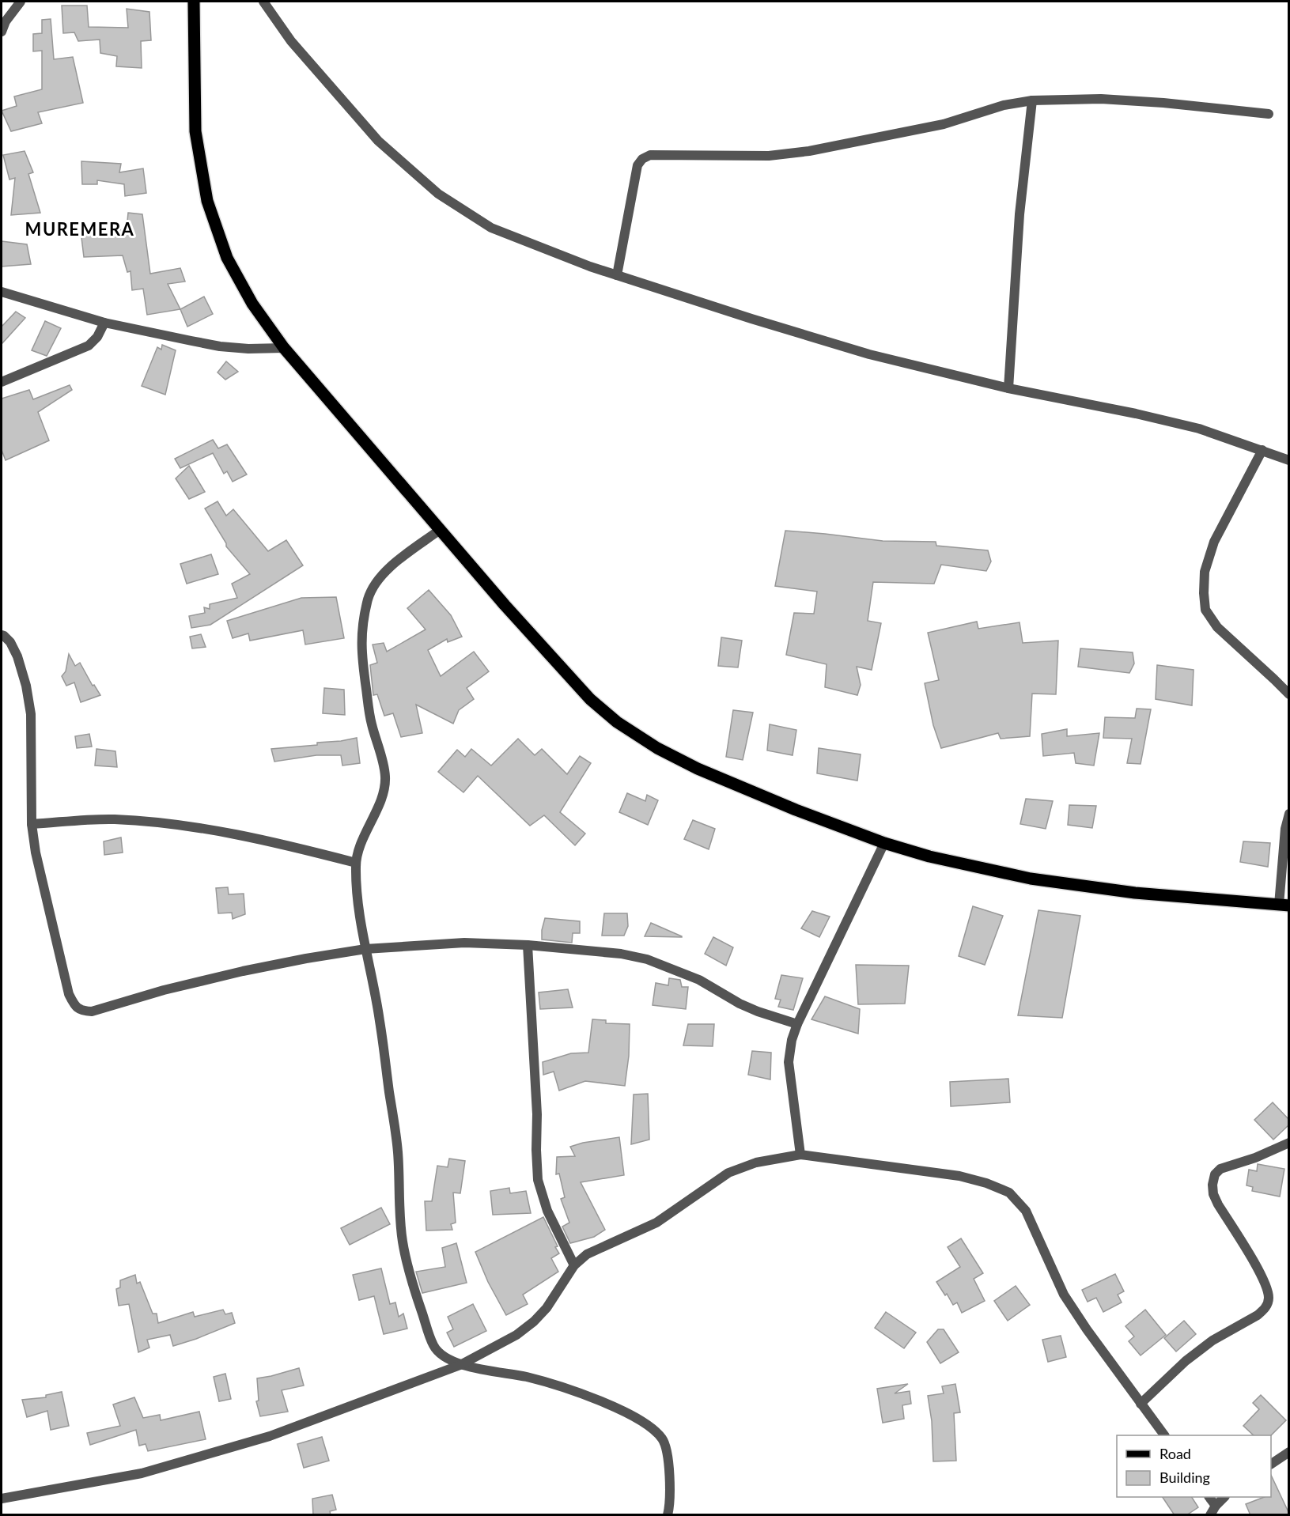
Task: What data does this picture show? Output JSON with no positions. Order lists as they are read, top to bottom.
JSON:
{
  "districts": ["MUREMERA"],
  "legend": ["Road", "Building"]
}
